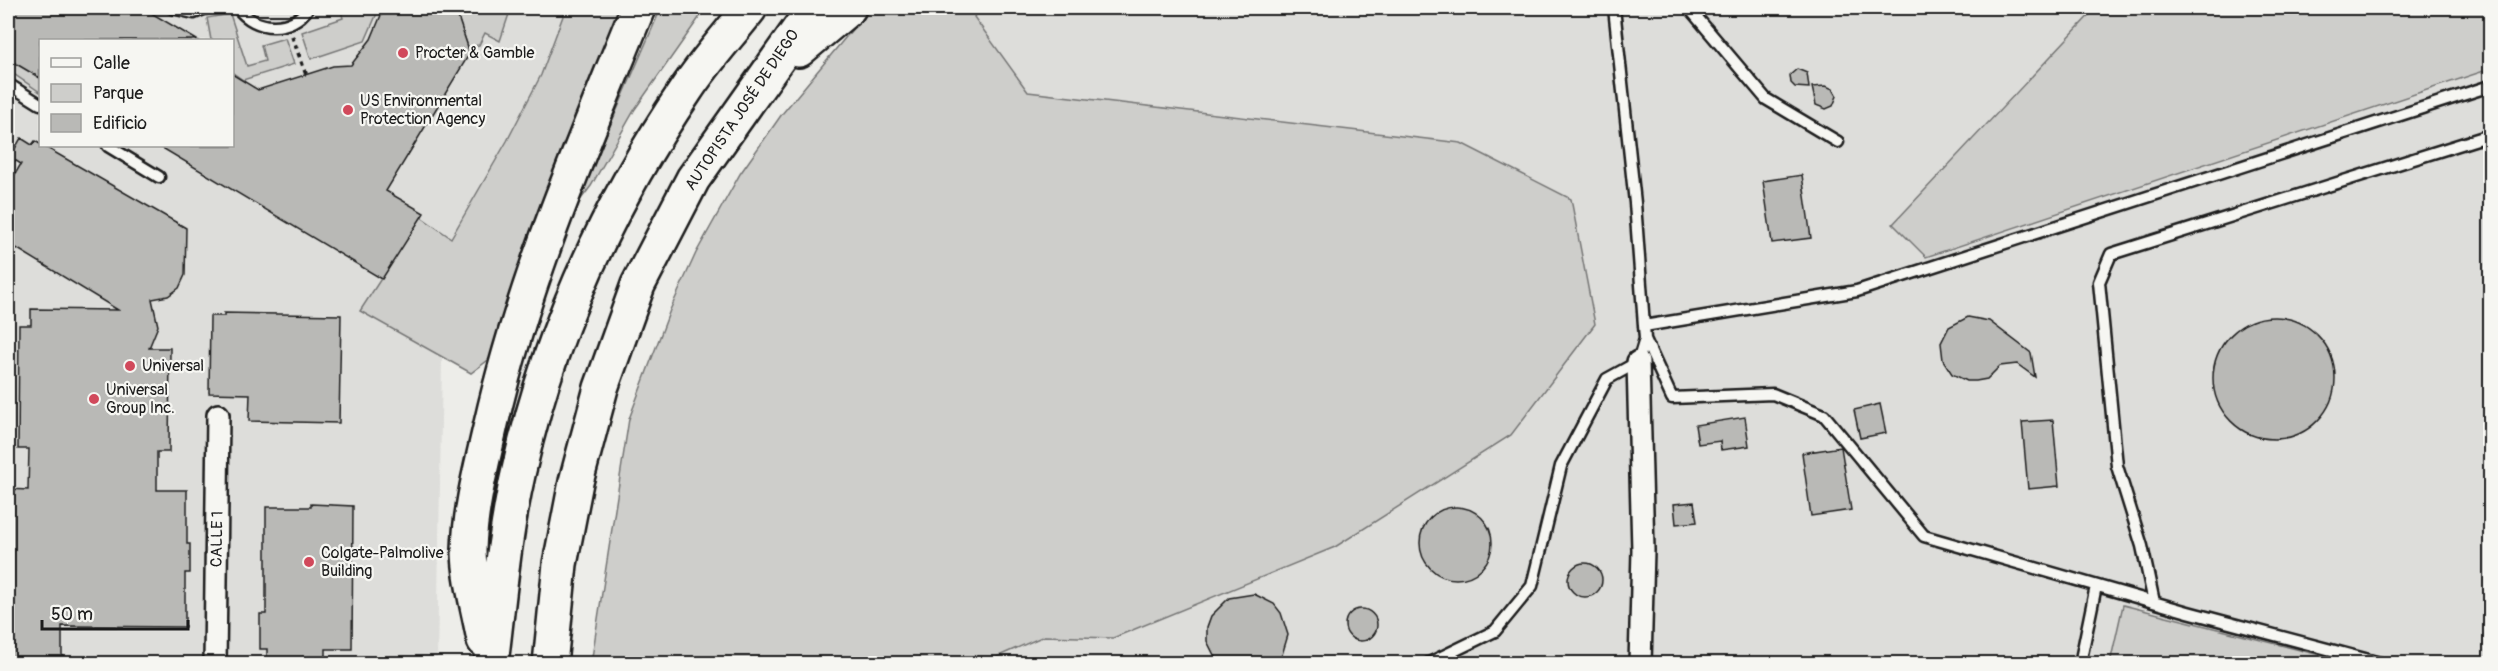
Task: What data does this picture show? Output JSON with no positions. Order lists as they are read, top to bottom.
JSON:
{
  "streets": {
    "highway": ["AUTOPISTA JOSÉ DE DIEGO"],
    "street": ["CALLE 1"]
  },
  "places": [
    "Procter & Gamble",
    "US Environmental Protection Agency",
    "Universal",
    "Universal Group Inc.",
    "Colgate-Palmolive Building"
  ],
  "legend": ["Calle", "Parque", "Edificio"],
  "scale_bar": "50 m"
}
